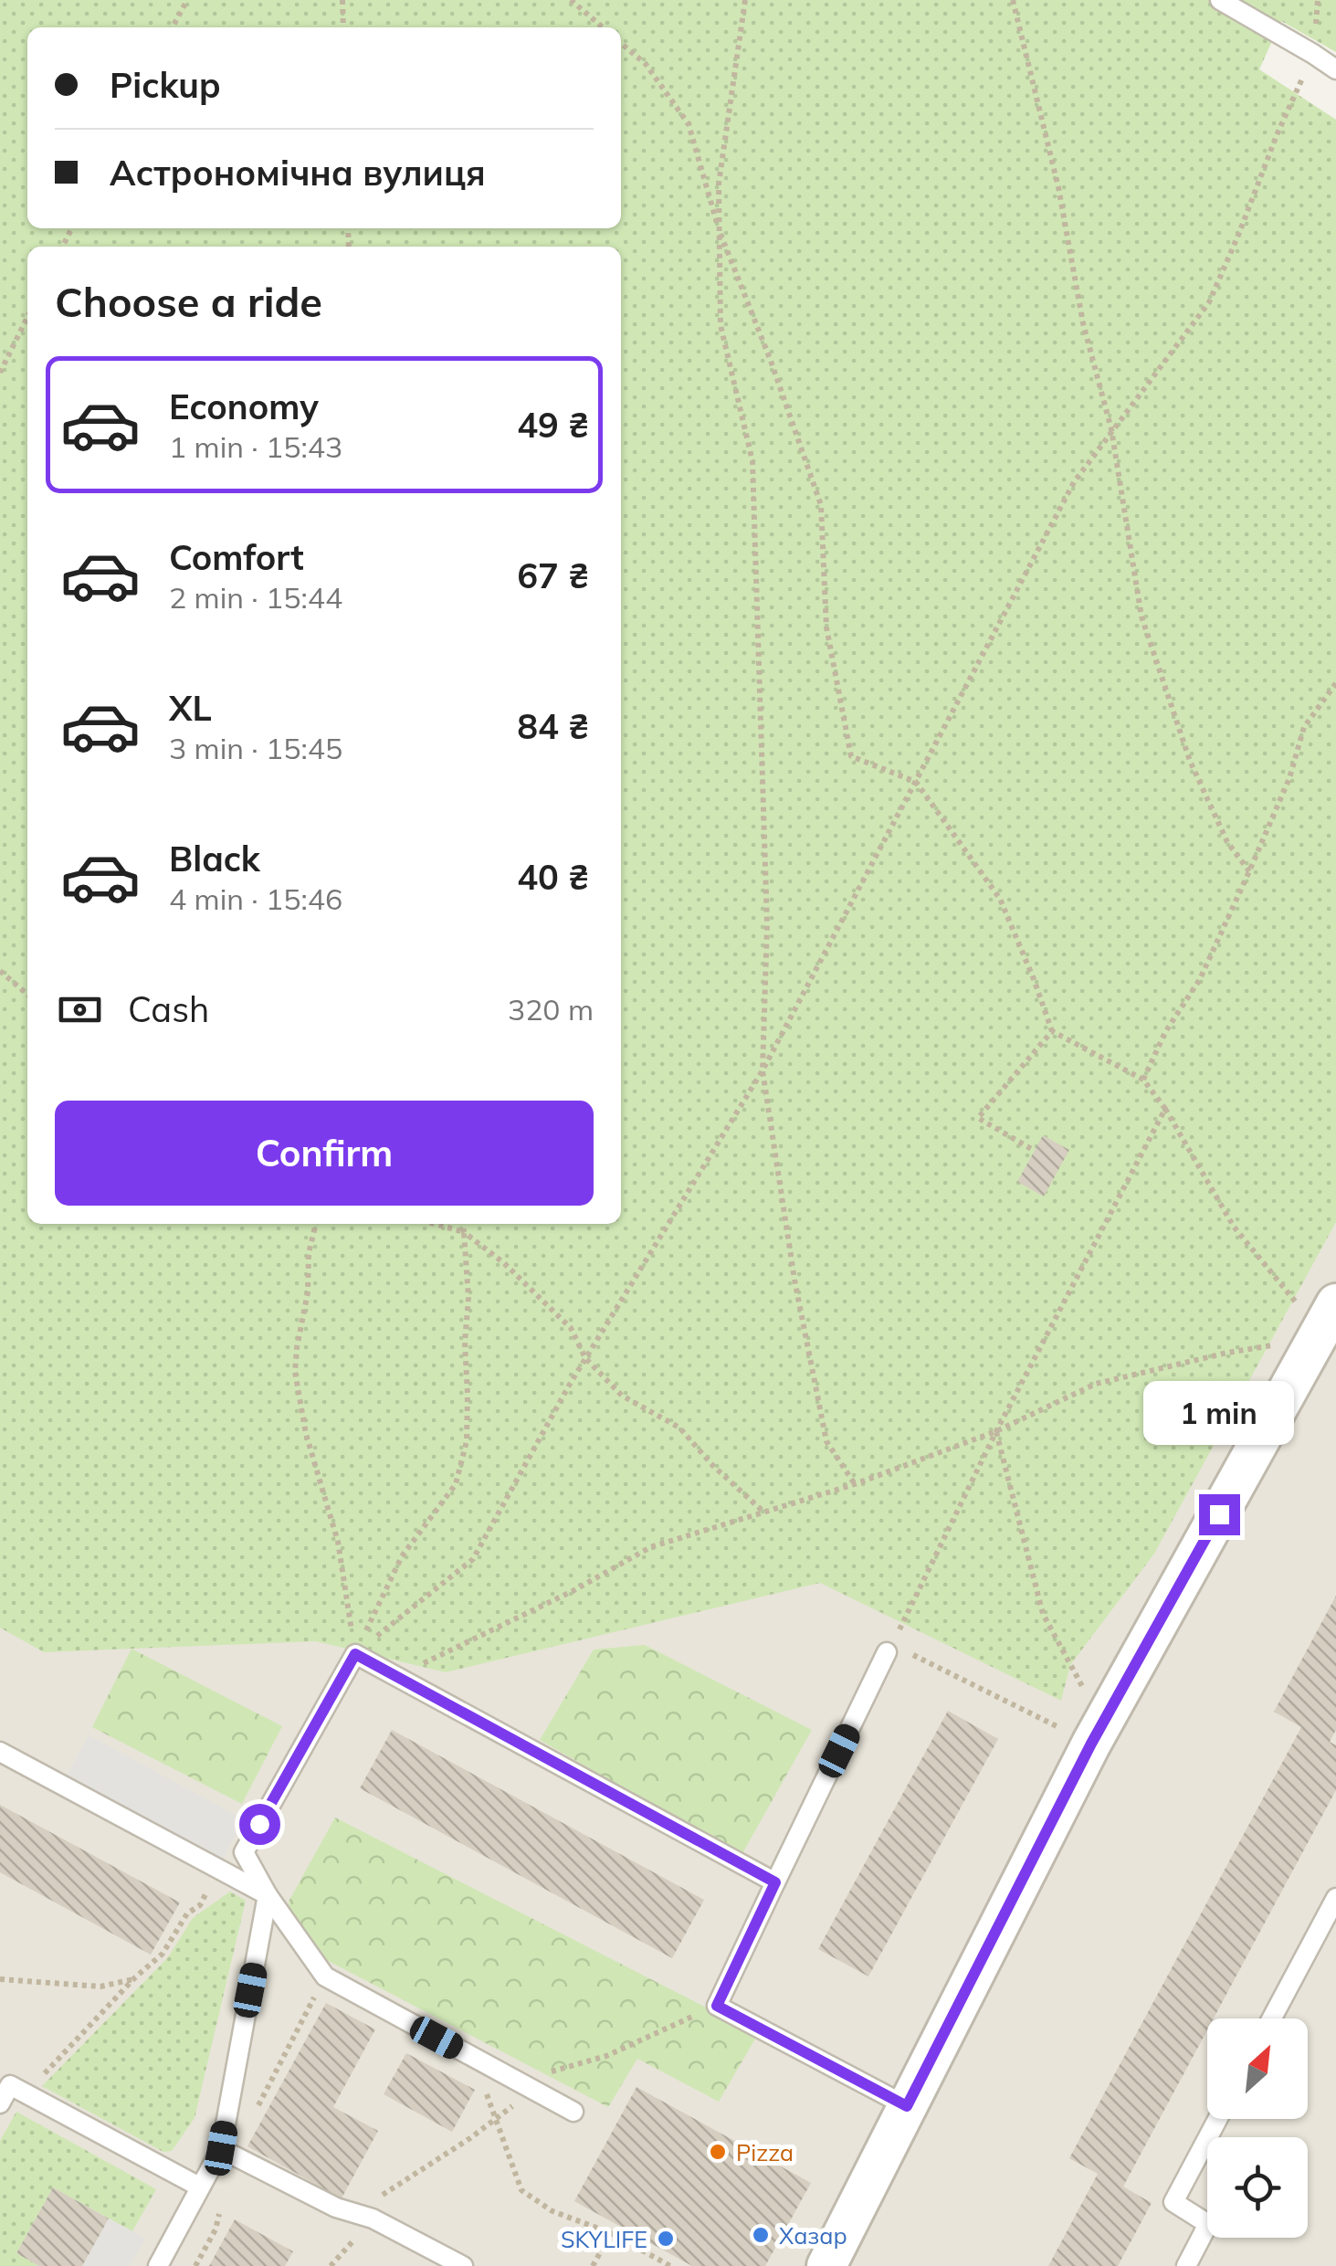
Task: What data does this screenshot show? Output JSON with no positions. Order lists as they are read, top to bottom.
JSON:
{
  "places": ["Pizza", "Хазар", "SKYLIFE"],
  "north": "top right",
  "page": {
    "banner": ["Pickup", "Астрономічна вулиця"],
    "heading": "Choose a ride",
    "list": [
      {
        "name": "Economy",
        "note": "1 min · 15:43",
        "value": "49 ₴"
      },
      {
        "name": "Comfort",
        "note": "2 min · 15:44",
        "value": "67 ₴"
      },
      {
        "name": "XL",
        "note": "3 min · 15:45",
        "value": "84 ₴"
      },
      {
        "name": "Black",
        "note": "4 min · 15:46",
        "value": "40 ₴"
      }
    ],
    "pay": ["Cash", "320 m"],
    "buttons": "Confirm",
    "bubble": "1 min"
  }
}
